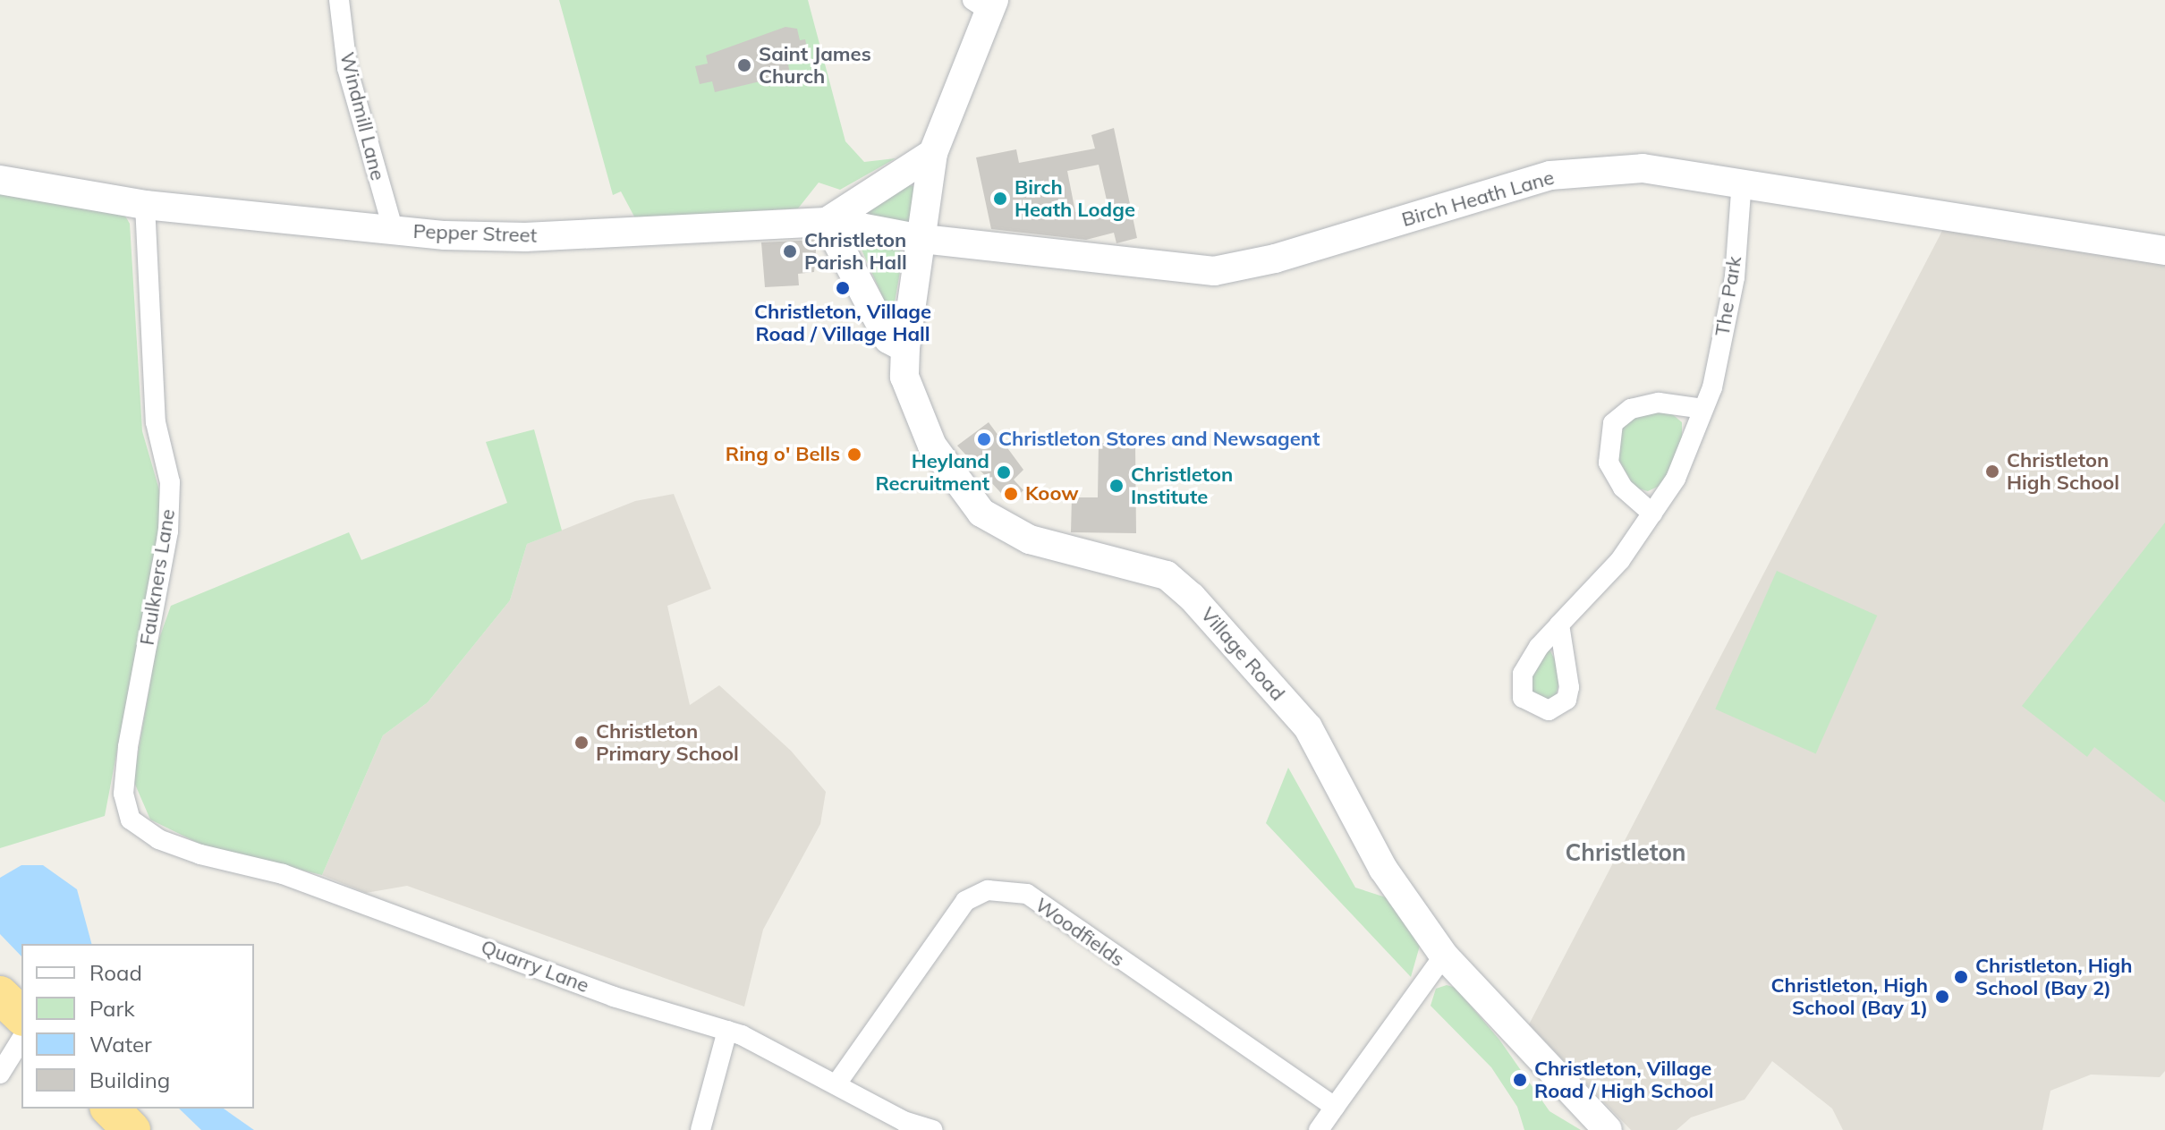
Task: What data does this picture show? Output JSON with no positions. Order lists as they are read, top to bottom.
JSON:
{
  "streets": {
    "street": [
      "Windmill Lane",
      "Birch Heath Lane",
      "Pepper Street",
      "The Park",
      "Faulkners Lane",
      "Village Road",
      "Woodfields",
      "Quarry Lane"
    ]
  },
  "crossings": [
    ["Windmill Lane", "Pepper Street"],
    ["Birch Heath Lane", "Pepper Street"],
    ["Birch Heath Lane", "The Park"],
    ["Birch Heath Lane", "Village Road"],
    ["Pepper Street", "Faulkners Lane"],
    ["Pepper Street", "Village Road"],
    ["Faulkners Lane", "Quarry Lane"],
    ["Woodfields", "Quarry Lane"]
  ],
  "districts": ["Christleton"],
  "places": [
    "Saint James Church",
    "Birch Heath Lodge",
    "Christleton Parish Hall",
    "Christleton, Village Road / Village Hall",
    "Christleton Stores and Newsagent",
    "Ring o' Bells",
    "Christleton High School",
    "Heyland Recruitment",
    "Christleton Institute",
    "Koow",
    "Christleton Primary School",
    "Christleton, High School (Bay 2)",
    "Christleton, High School (Bay 1)",
    "Christleton, Village Road / High School"
  ],
  "legend": [
    "Road",
    "Park",
    "Water",
    "Building"
  ]
}
